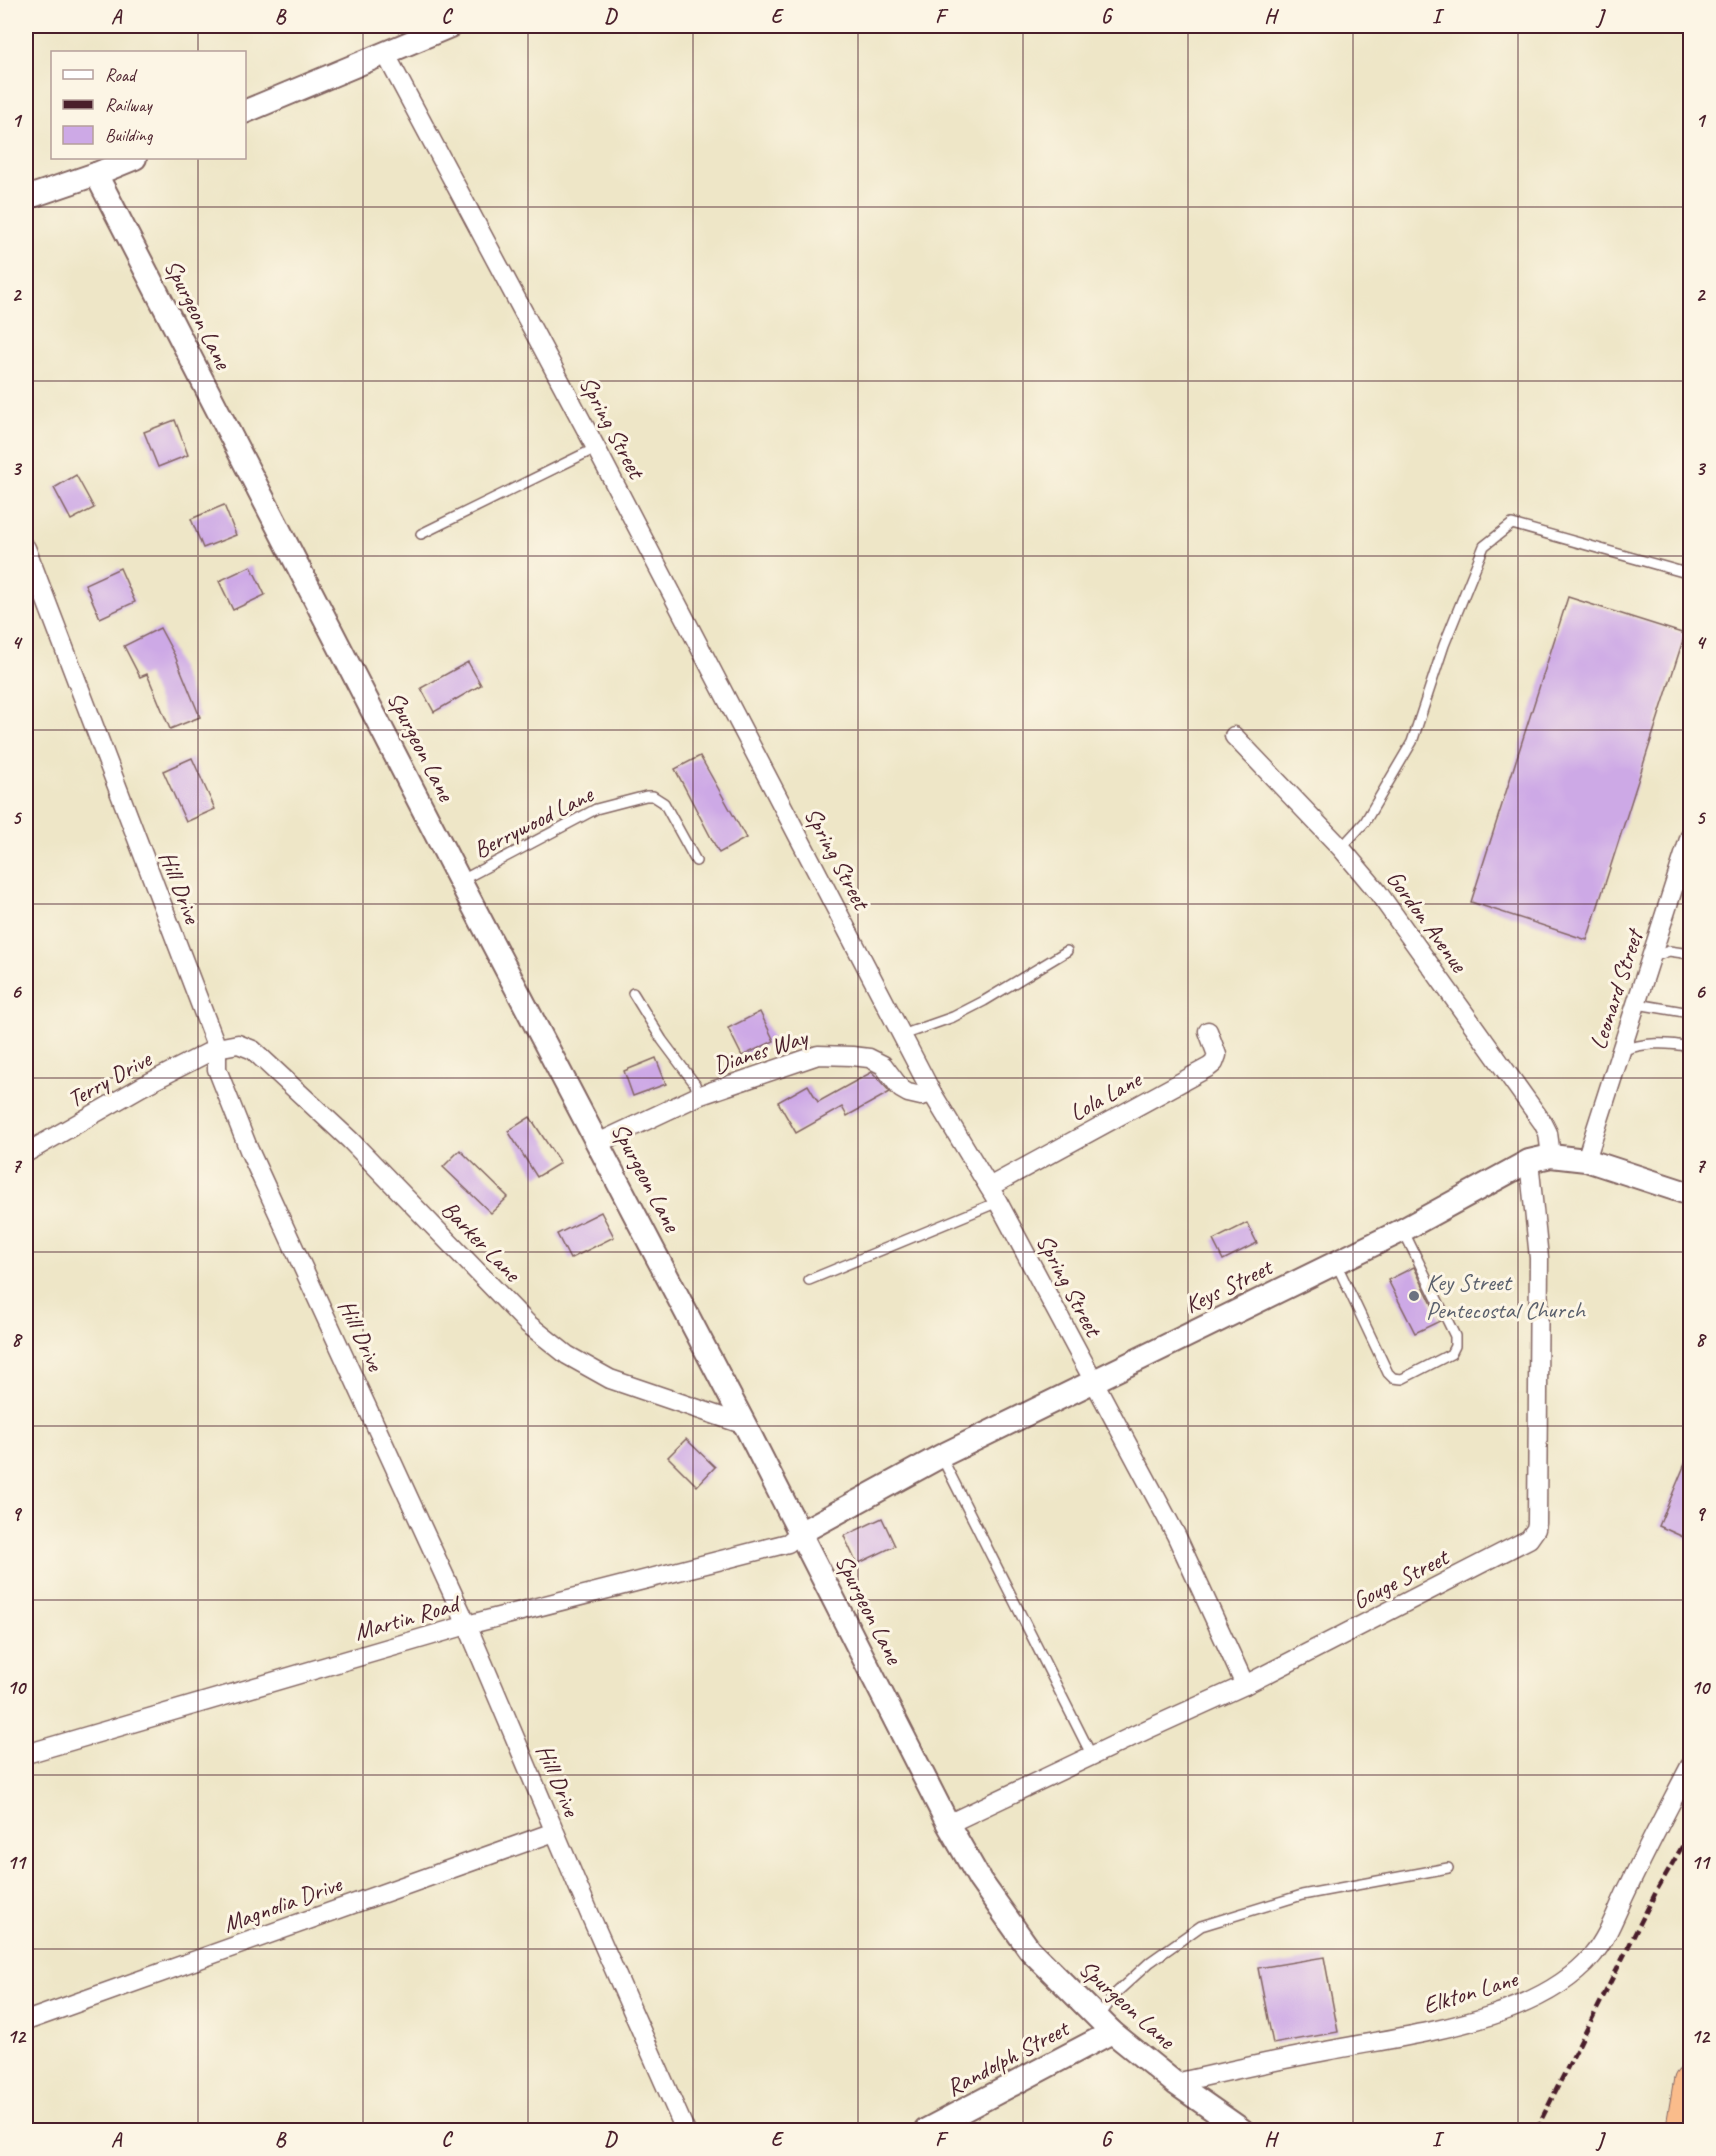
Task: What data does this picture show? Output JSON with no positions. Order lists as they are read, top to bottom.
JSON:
{
  "streets": {
    "street": [
      "Spurgeon Lane",
      "Spring Street",
      "Hill Drive",
      "Gordon Avenue",
      "Leonard Street",
      "Dianes Way",
      "Terry Drive",
      "Lola Lane",
      "Barker Lane",
      "Keys Street",
      "Gouge Street",
      "Martin Road",
      "Magnolia Drive",
      "Elkton Lane",
      "Randolph Street"
    ],
    "lane": ["Berrywood Lane"]
  },
  "crossings": [
    ["Spurgeon Lane", "Berrywood Lane"],
    ["Spurgeon Lane", "Dianes Way"],
    ["Spurgeon Lane", "Barker Lane"],
    ["Spurgeon Lane", "Keys Street"],
    ["Spurgeon Lane", "Gouge Street"],
    ["Spurgeon Lane", "Martin Road"],
    ["Spurgeon Lane", "Elkton Lane"],
    ["Spurgeon Lane", "Randolph Street"],
    ["Spring Street", "Dianes Way"],
    ["Spring Street", "Lola Lane"],
    ["Spring Street", "Keys Street"],
    ["Spring Street", "Gouge Street"],
    ["Hill Drive", "Terry Drive"],
    ["Hill Drive", "Barker Lane"],
    ["Hill Drive", "Martin Road"],
    ["Hill Drive", "Magnolia Drive"],
    ["Gordon Avenue", "Keys Street"],
    ["Gordon Avenue", "Gouge Street"],
    ["Terry Drive", "Barker Lane"],
    ["Keys Street", "Gouge Street"],
    ["Keys Street", "Martin Road"]
  ],
  "places": ["Key Street Pentecostal Church"],
  "legend": ["Road", "Railway", "Building"],
  "grid": {
    "columns": [
      "A",
      "B",
      "C",
      "D",
      "E",
      "F",
      "G",
      "H",
      "I",
      "J"
    ],
    "rows": [
      "1",
      "2",
      "3",
      "4",
      "5",
      "6",
      "7",
      "8",
      "9",
      "10",
      "11",
      "12"
    ]
  }
}
